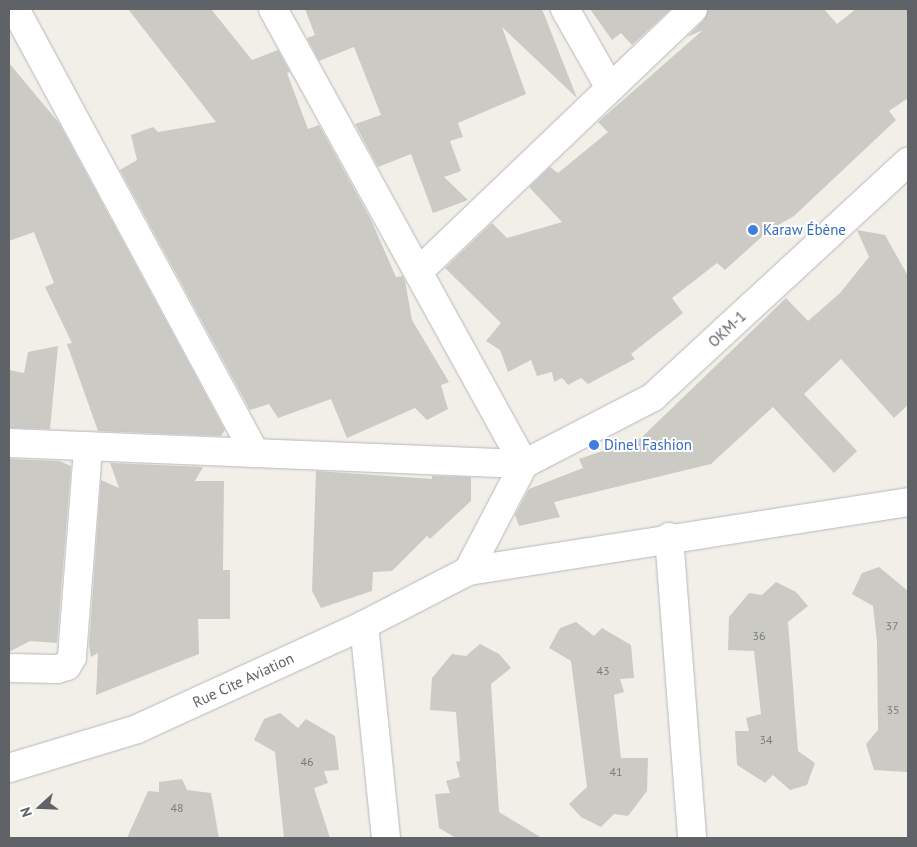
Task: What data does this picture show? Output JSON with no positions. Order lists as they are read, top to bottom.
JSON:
{
  "streets": {
    "street": ["OKM-1", "Rue Cite Aviation"]
  },
  "places": ["Karaw Ébène", "Dinel Fashion"],
  "house_numbers": [
    "37",
    "36",
    "43",
    "35",
    "34",
    "46",
    "41",
    "48"
  ],
  "north": "left"
}
